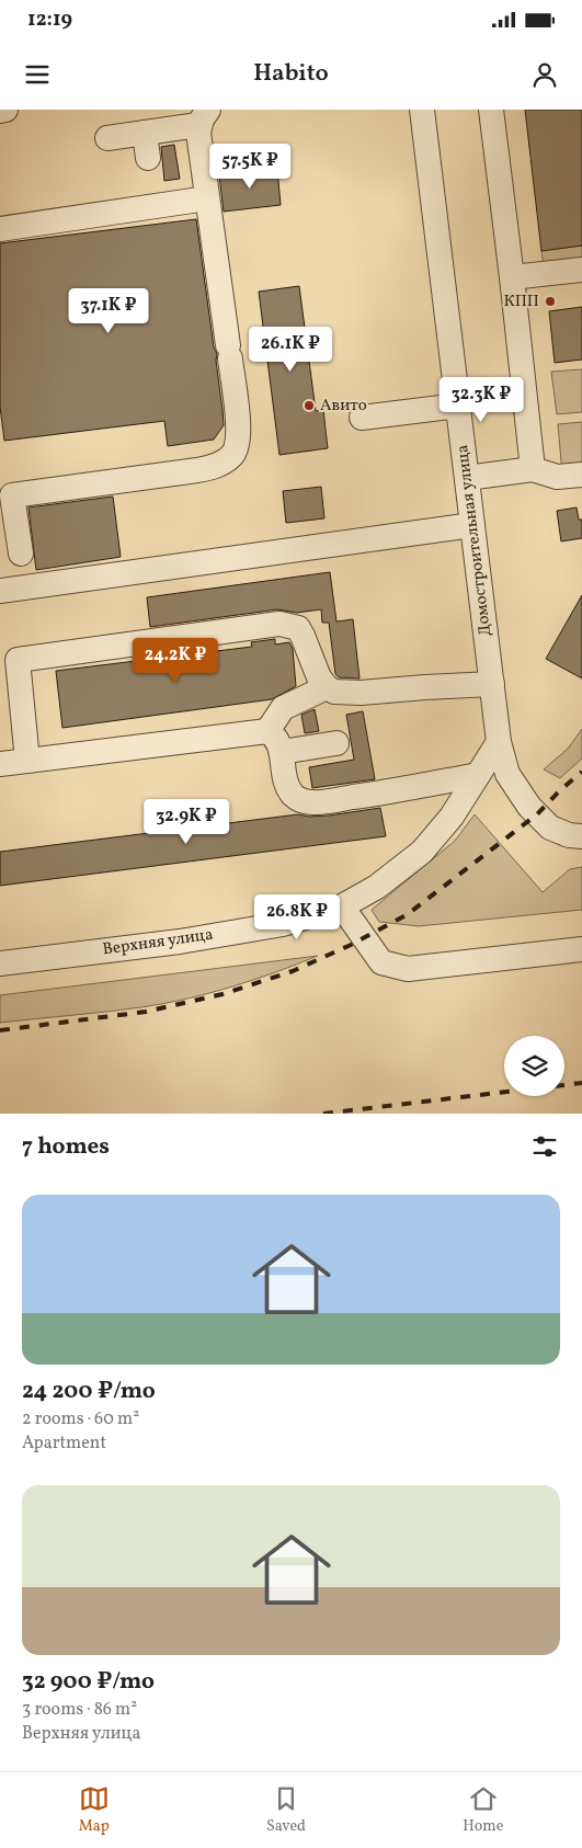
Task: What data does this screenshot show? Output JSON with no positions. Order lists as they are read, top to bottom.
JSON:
{
  "streets": {
    "street": ["Домостроительная улица", "Верхняя улица"]
  },
  "crossings": [
    ["Домостроительная улица", "Верхняя улица"]
  ],
  "places": ["КПП", "Авито"],
  "page": {
    "status": "12:19",
    "header": "Habito",
    "price": [
      "57.5K ₽",
      "37.1K ₽",
      "26.1K ₽",
      "32.3K ₽",
      "24.2K ₽",
      "32.9K ₽",
      "26.8K ₽"
    ],
    "heading": "7 homes",
    "list": [
      {
        "name": "24 200 ₽/mo",
        "note": "2 rooms · 60 m² · Apartment"
      },
      {
        "name": "32 900 ₽/mo",
        "note": "3 rooms · 86 m² · Верхняя улица"
      }
    ],
    "tabs": ["Map", "Saved", "Home"]
  }
}
